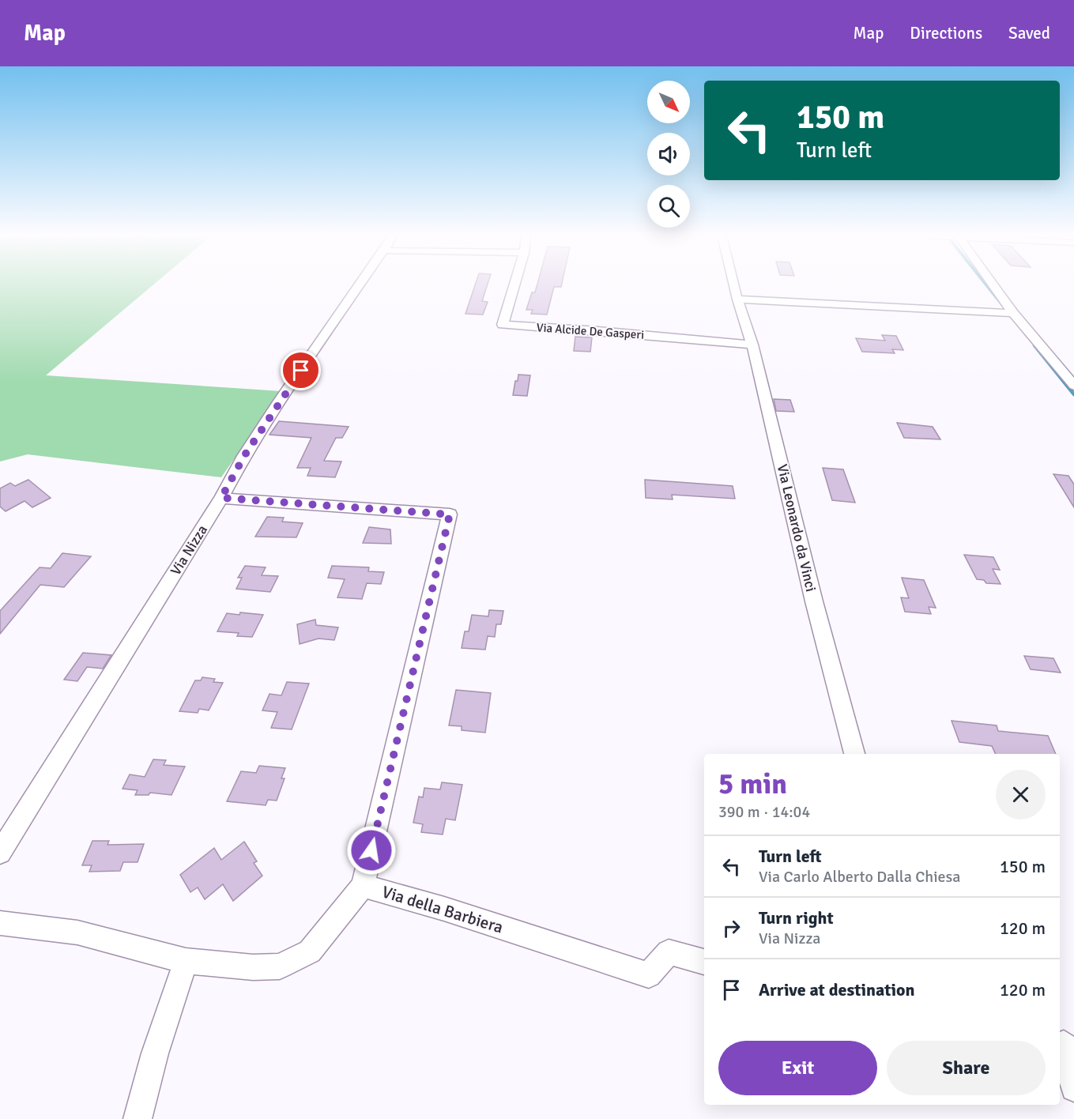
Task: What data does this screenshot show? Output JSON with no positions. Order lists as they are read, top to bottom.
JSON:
{
  "streets": {
    "street": [
      "Via Alcide De Gasperi",
      "Via Leonardo da Vinci",
      "Via Nizza",
      "Via della Barbiera"
    ]
  },
  "crossings": [
    ["Via Alcide De Gasperi", "Via Leonardo da Vinci"]
  ],
  "north": "bottom right",
  "page": {
    "header": "Map",
    "nav": ["Map", "Directions", "Saved"],
    "turn": ["150 m", "Turn left"],
    "heading": ["5 min", "390 m · 14:04"],
    "list": [
      {
        "name": "Turn left",
        "note": "Via Carlo Alberto Dalla Chiesa",
        "value": "150 m"
      },
      {
        "name": "Turn right",
        "note": "Via Nizza",
        "value": "120 m"
      },
      {
        "name": "Arrive at destination",
        "value": "120 m"
      }
    ],
    "buttons": ["Exit", "Share"]
  }
}
